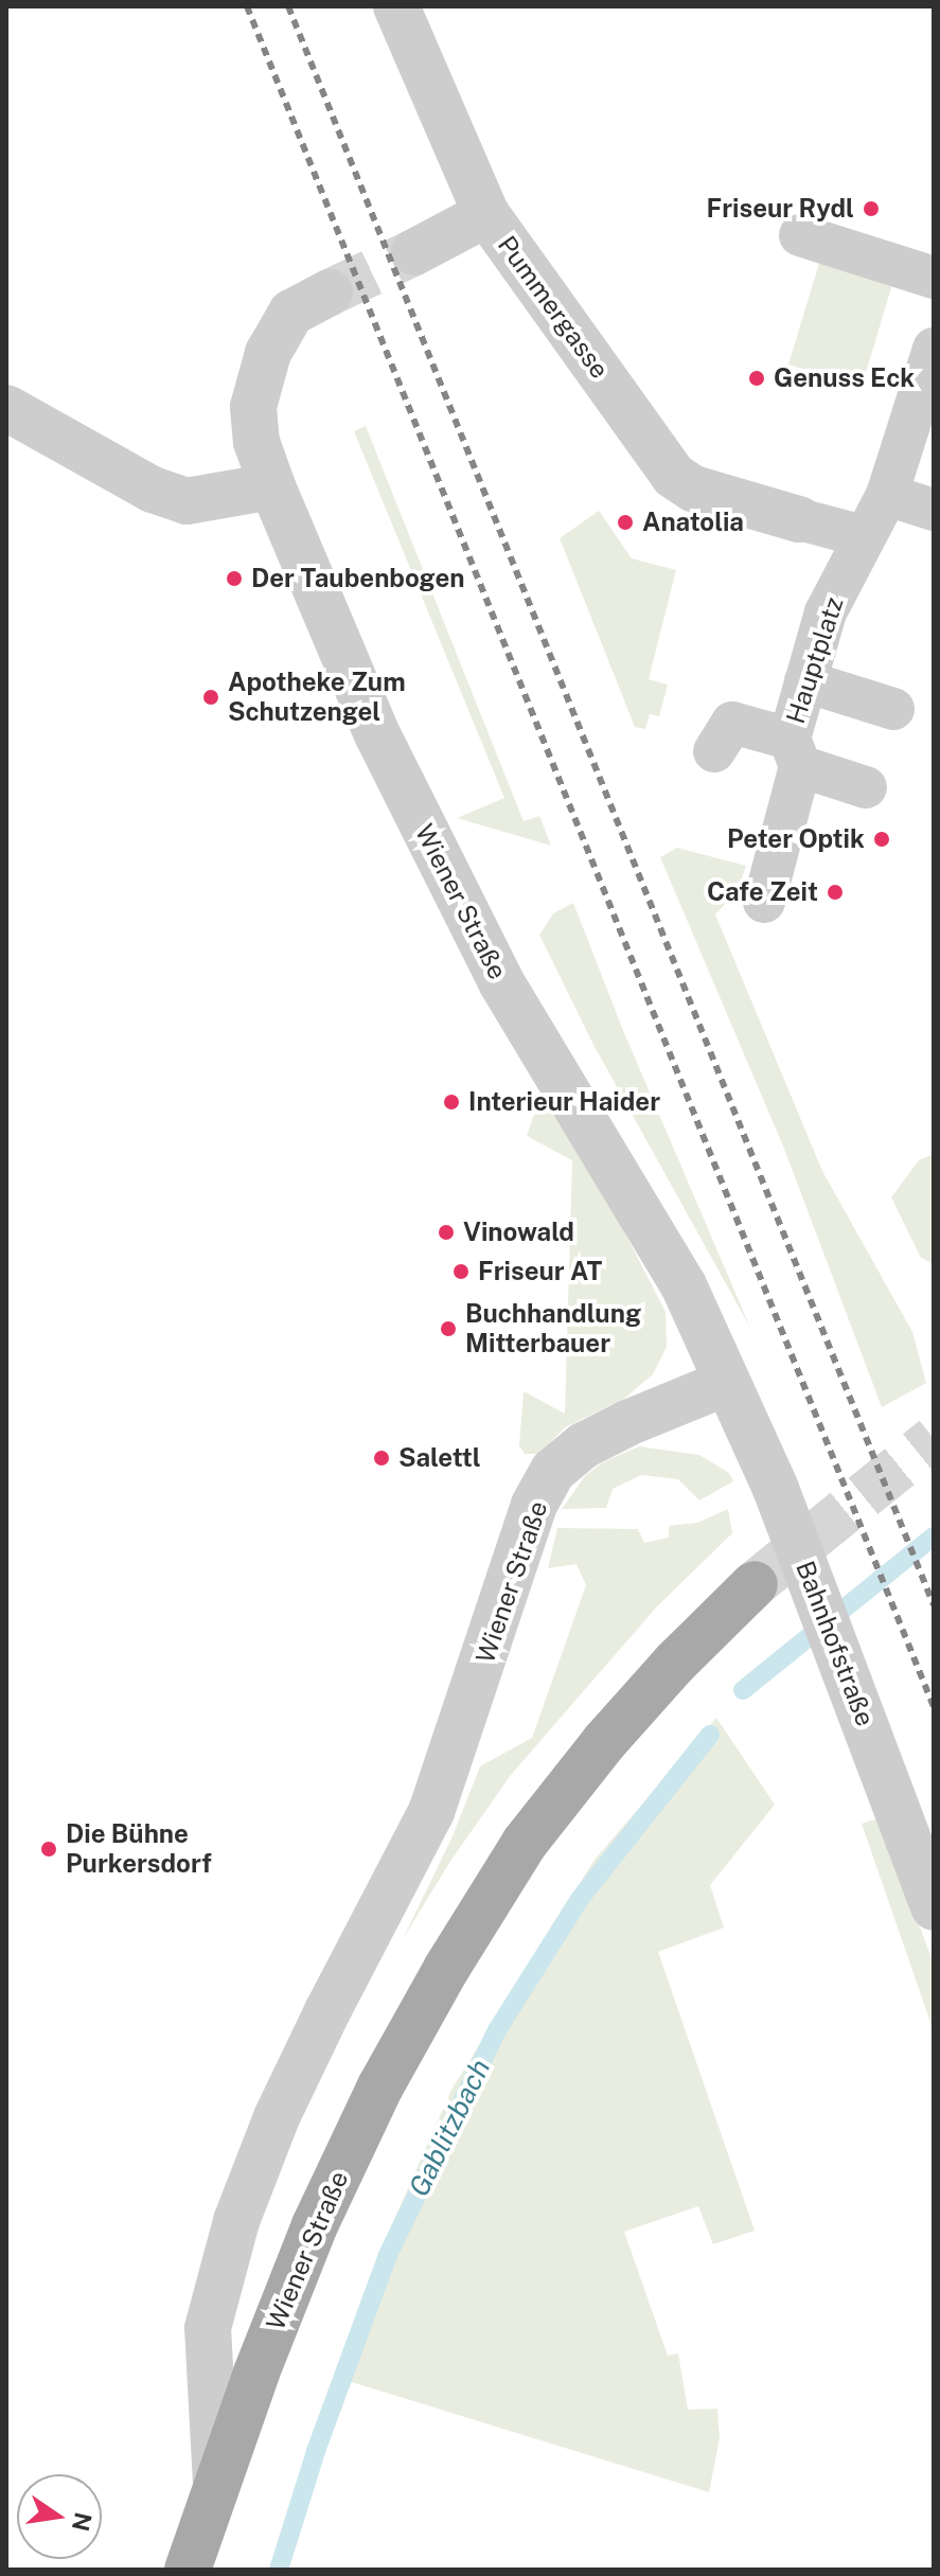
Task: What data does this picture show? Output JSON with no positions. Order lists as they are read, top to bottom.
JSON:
{
  "streets": {
    "main road": ["Wiener Straße"],
    "street": ["Pummergasse", "Hauptplatz", "Bahnhofstraße"]
  },
  "crossings": [
    ["Wiener Straße", "Bahnhofstraße"]
  ],
  "water": ["Gablitzbach"],
  "places": [
    "Friseur Rydl",
    "Genuss Eck",
    "Anatolia",
    "Der Taubenbogen",
    "Apotheke Zum Schutzengel",
    "Peter Optik",
    "Cafe Zeit",
    "Interieur Haider",
    "Vinowald",
    "Friseur AT",
    "Buchhandlung Mitterbauer",
    "Salettl",
    "Die Bühne Purkersdorf"
  ],
  "north": "right"
}
